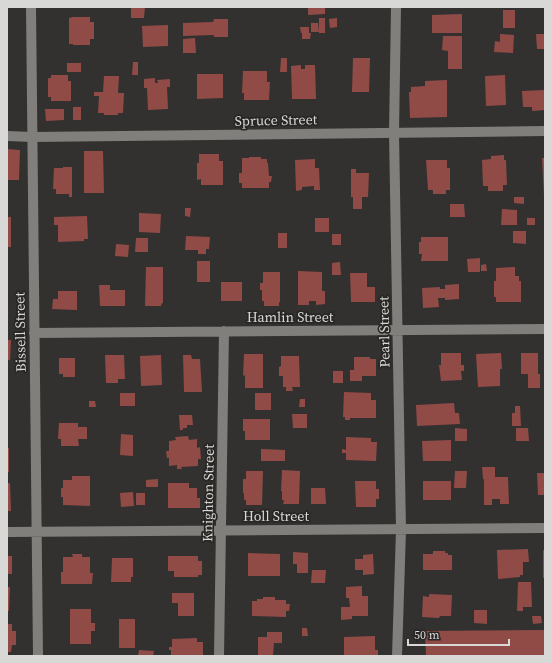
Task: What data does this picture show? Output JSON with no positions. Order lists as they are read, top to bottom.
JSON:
{
  "streets": {
    "street": [
      "Spruce Street",
      "Hamlin Street",
      "Bissell Street",
      "Pearl Street",
      "Knighton Street",
      "Holl Street"
    ]
  },
  "crossings": [
    ["Spruce Street", "Bissell Street"],
    ["Spruce Street", "Pearl Street"],
    ["Hamlin Street", "Bissell Street"],
    ["Hamlin Street", "Pearl Street"],
    ["Hamlin Street", "Knighton Street"],
    ["Bissell Street", "Holl Street"],
    ["Pearl Street", "Holl Street"],
    ["Knighton Street", "Holl Street"]
  ],
  "scale_bar": "50 m"
}
